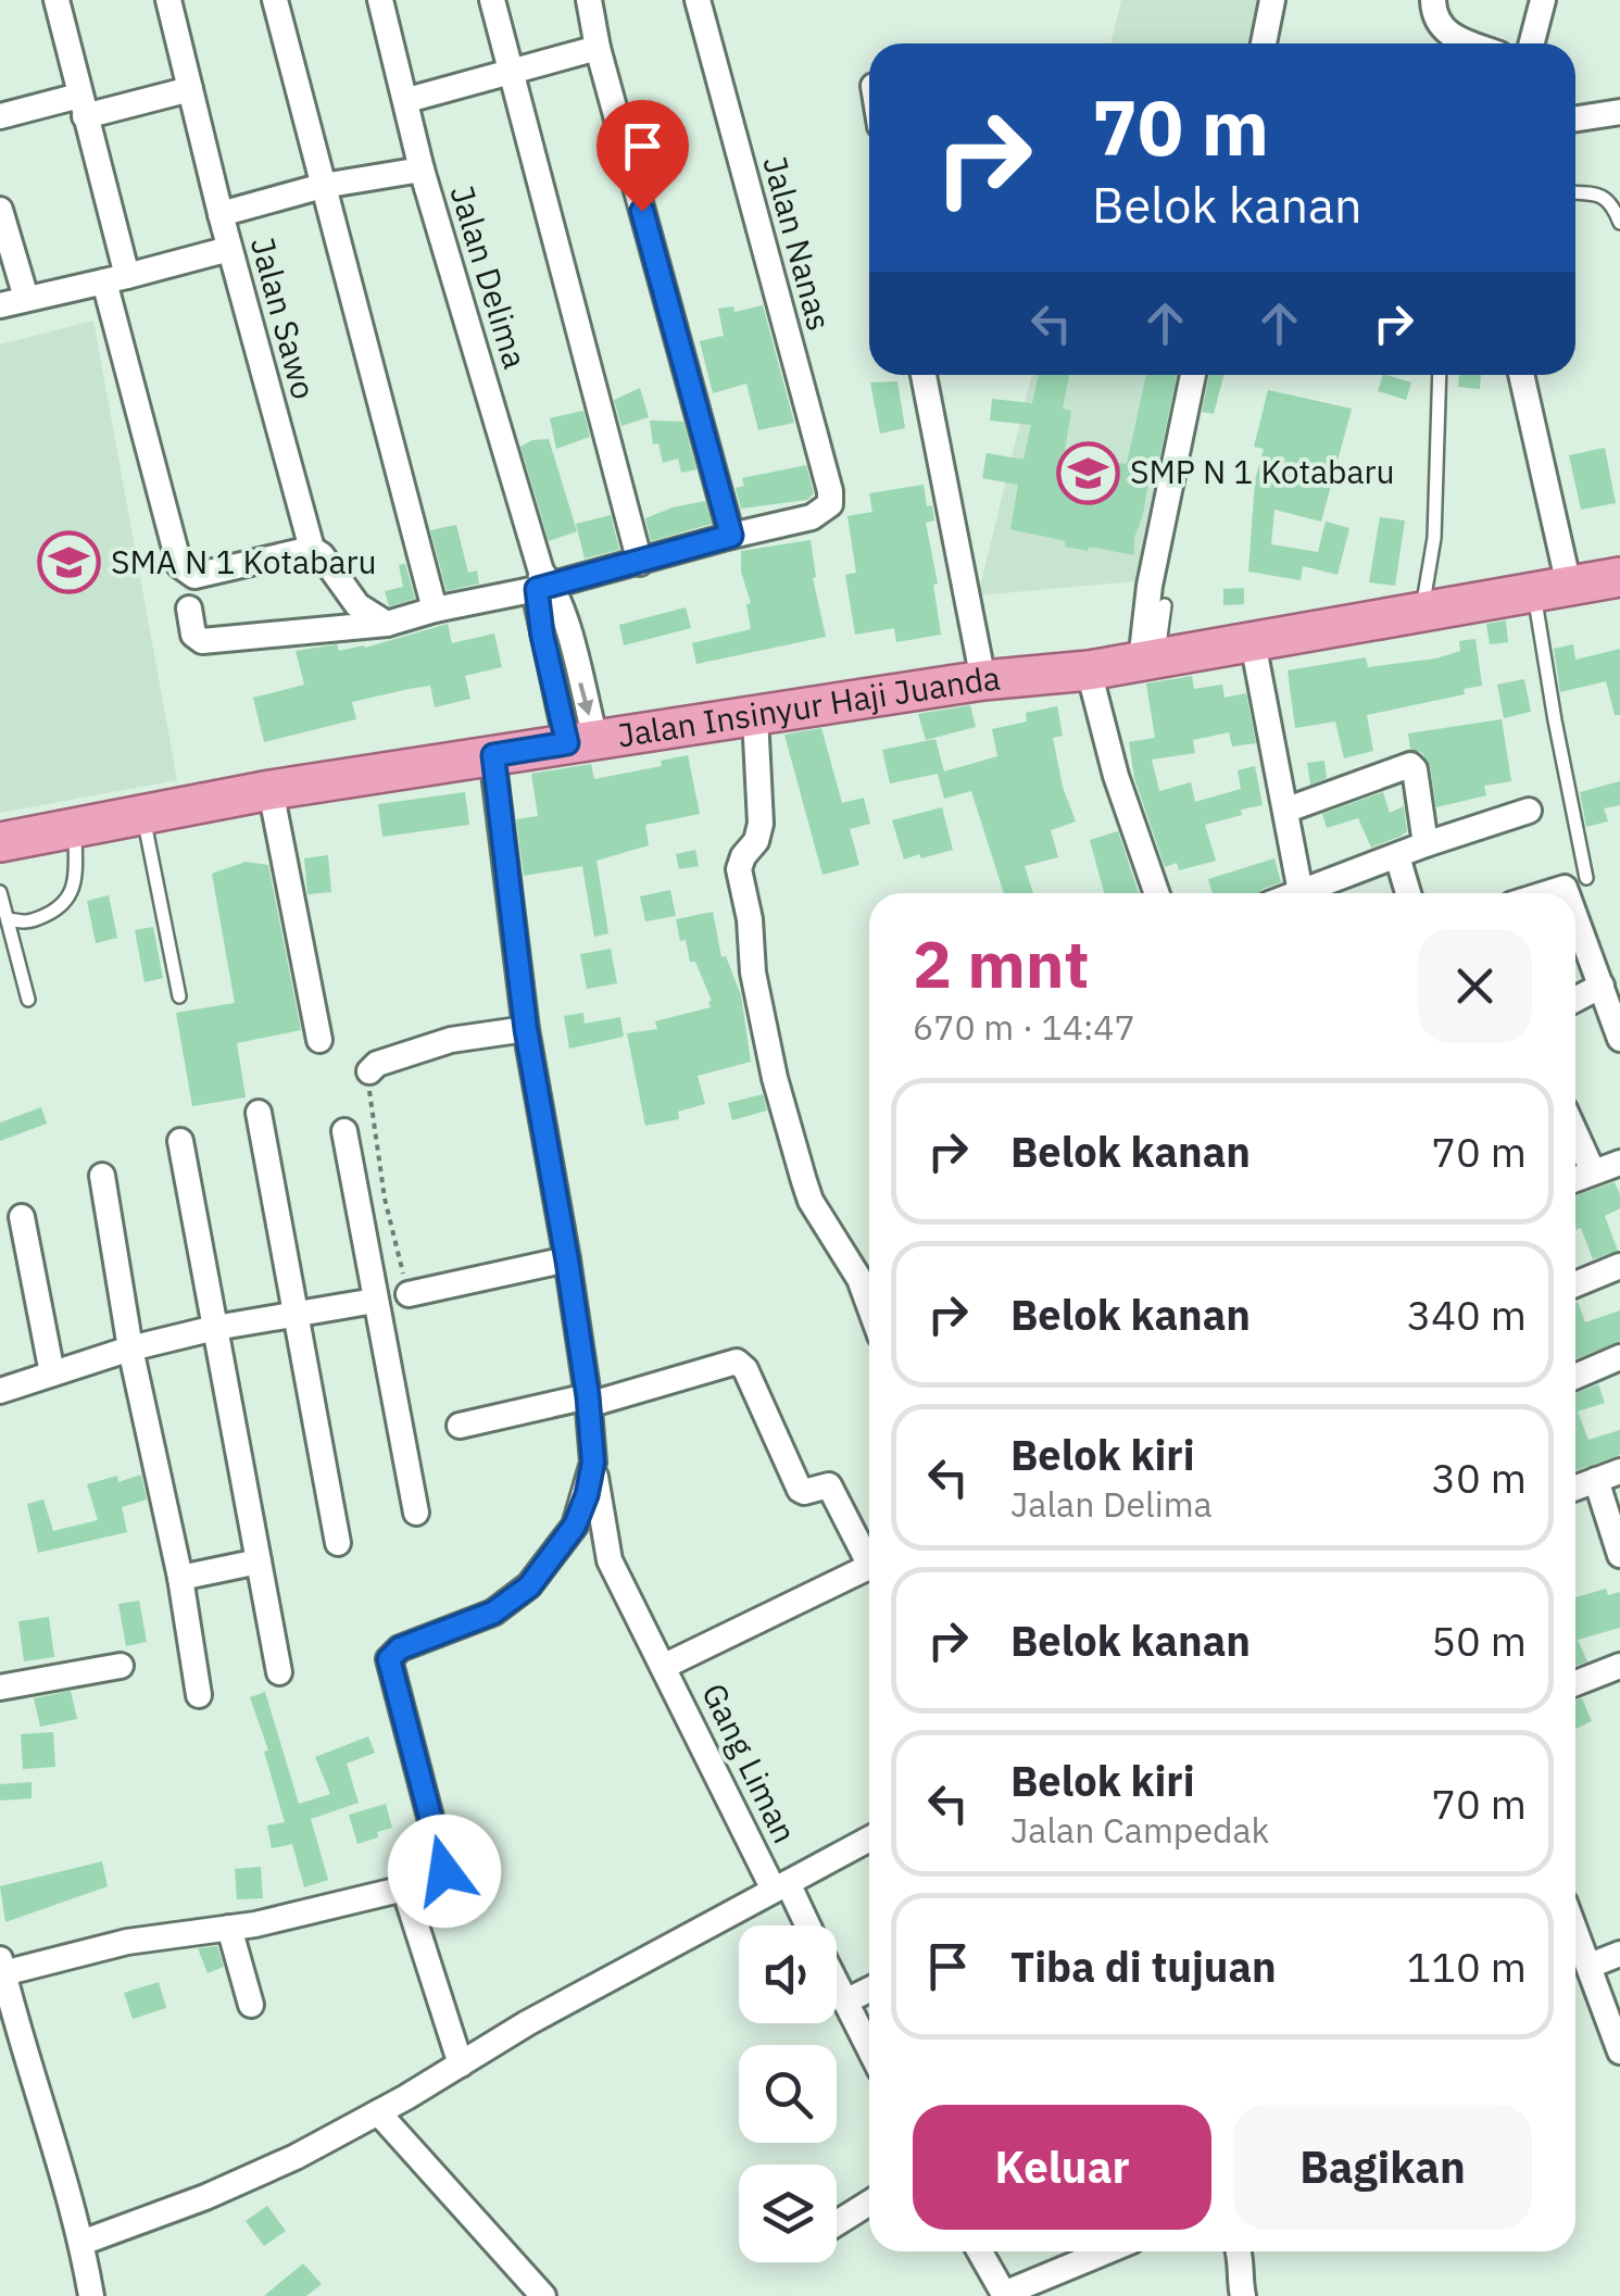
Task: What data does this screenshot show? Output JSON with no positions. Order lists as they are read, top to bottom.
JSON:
{
  "streets": {
    "highway": ["Jalan Insinyur Haji Juanda"],
    "street": [
      "Jalan Nanas",
      "Jalan Delima",
      "Jalan Sawo",
      "Gang Liman"
    ]
  },
  "crossings": [
    ["Jalan Delima", "Jalan Insinyur Haji Juanda"],
    ["Jalan Insinyur Haji Juanda", "Gang Liman"]
  ],
  "places": {
    "school or university": ["SMP N 1 Kotabaru", "SMA N 1 Kotabaru"]
  },
  "page": {
    "turn": ["70 m", "Belok kanan"],
    "heading": ["2 mnt", "670 m · 14:47"],
    "list": [
      {
        "name": "Belok kanan",
        "value": "70 m"
      },
      {
        "name": "Belok kanan",
        "value": "340 m"
      },
      {
        "name": "Belok kiri",
        "note": "Jalan Delima",
        "value": "30 m"
      },
      {
        "name": "Belok kanan",
        "value": "50 m"
      },
      {
        "name": "Belok kiri",
        "note": "Jalan Campedak",
        "value": "70 m"
      },
      {
        "name": "Tiba di tujuan",
        "value": "110 m"
      }
    ],
    "buttons": ["Keluar", "Bagikan"]
  }
}
